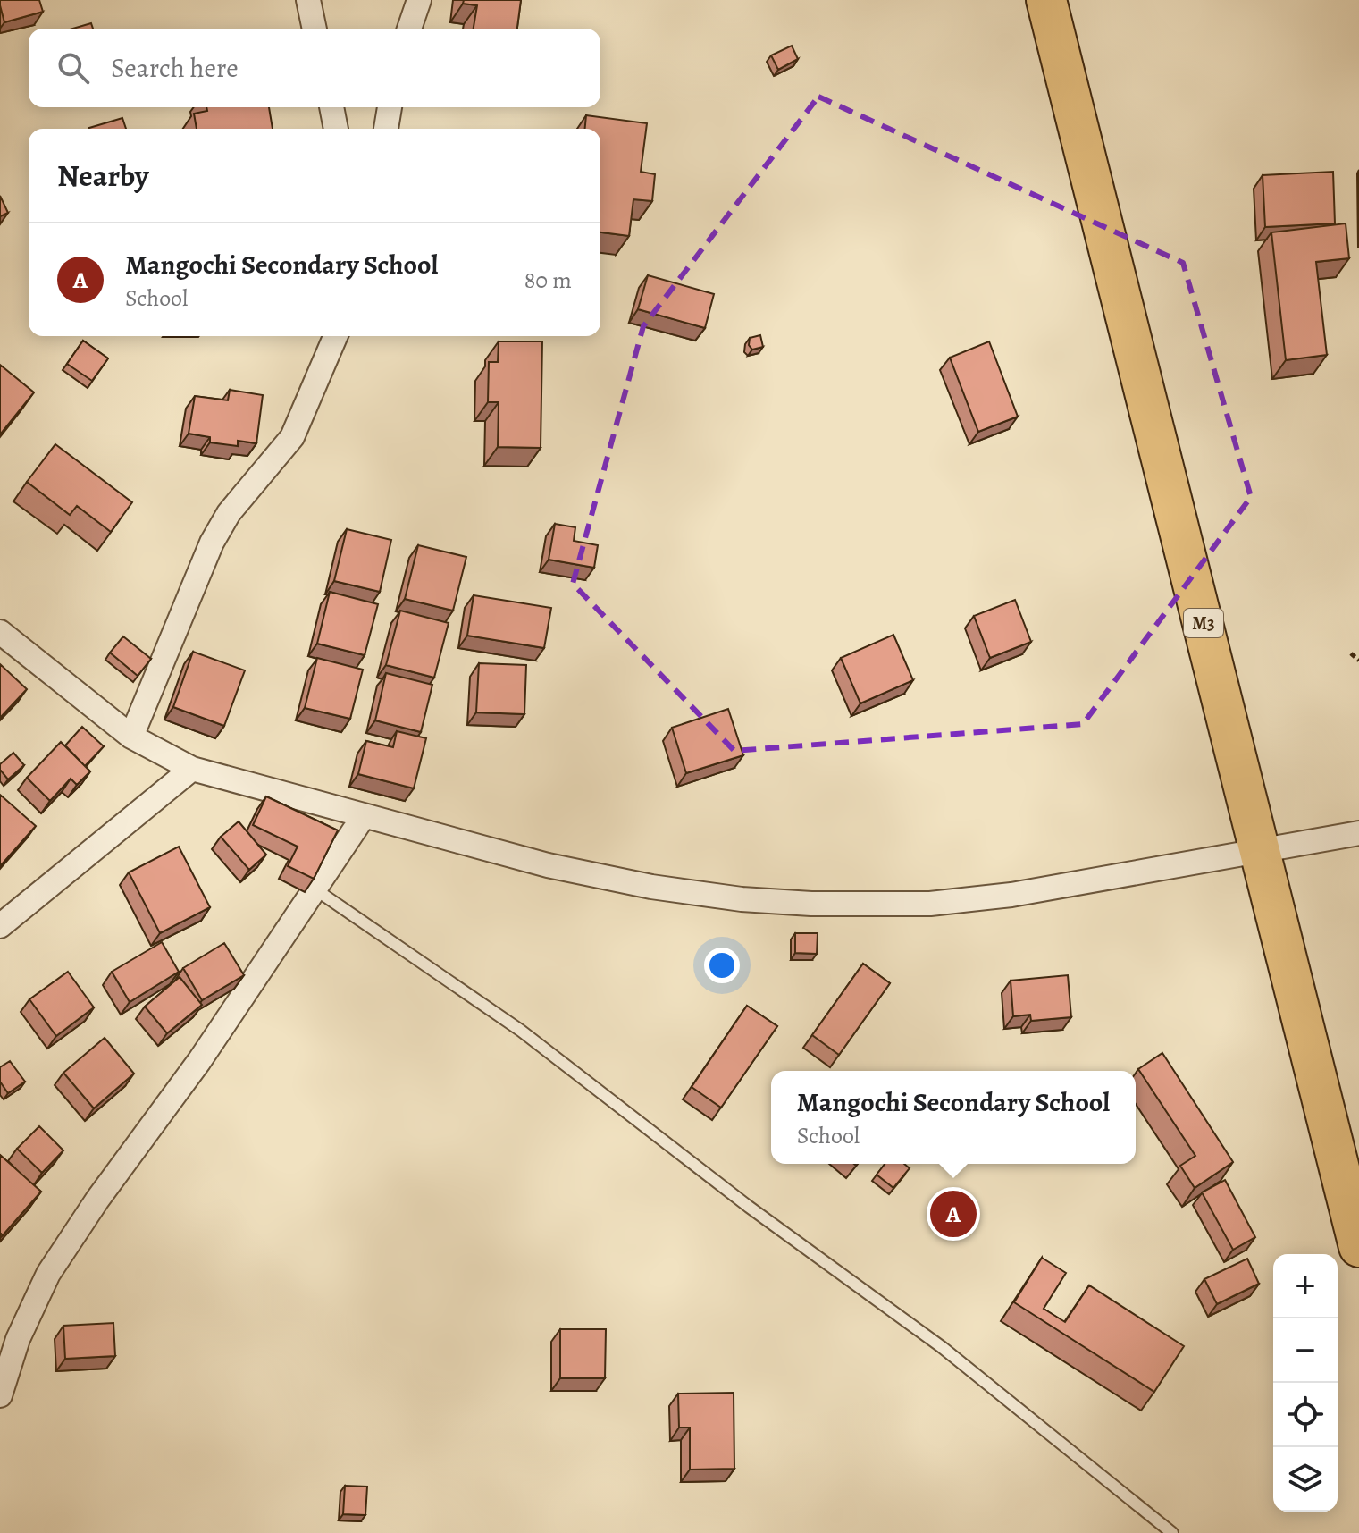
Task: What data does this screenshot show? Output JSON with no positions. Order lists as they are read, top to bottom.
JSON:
{
  "streets": {
    "highway": ["M3"]
  },
  "page": {
    "search": "Search here",
    "heading": "Nearby",
    "list": [
      {
        "mark": "A",
        "name": "Mangochi Secondary School",
        "note": "School",
        "value": "80 m"
      }
    ],
    "popup": ["Mangochi Secondary School", "School"],
    "pins": "A",
    "map_buttons": ["+", "−"]
  }
}
